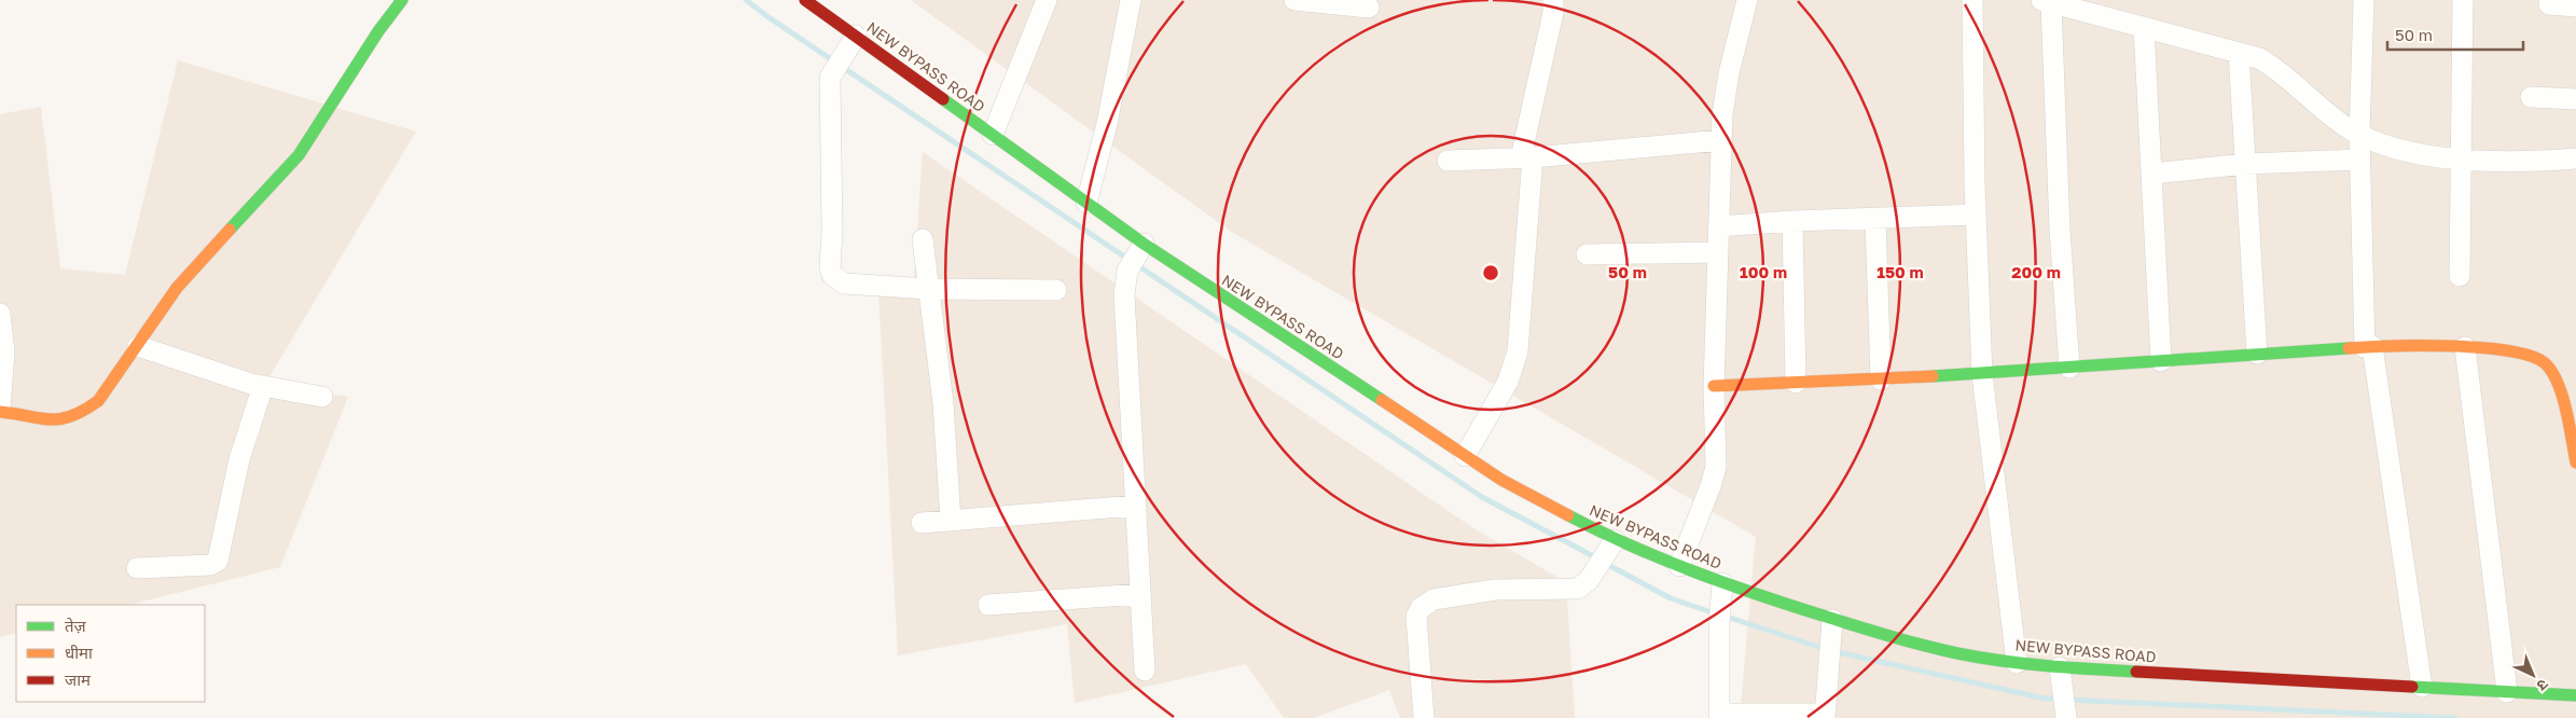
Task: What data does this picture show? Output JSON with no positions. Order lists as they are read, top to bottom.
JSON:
{
  "streets": {
    "main road": ["NEW BYPASS ROAD"]
  },
  "legend": ["तेज़", "धीमा", "जाम"],
  "scale_bar": "50 m",
  "north": "bottom right",
  "rings": [
    "50 m",
    "100 m",
    "150 m",
    "200 m"
  ]
}
